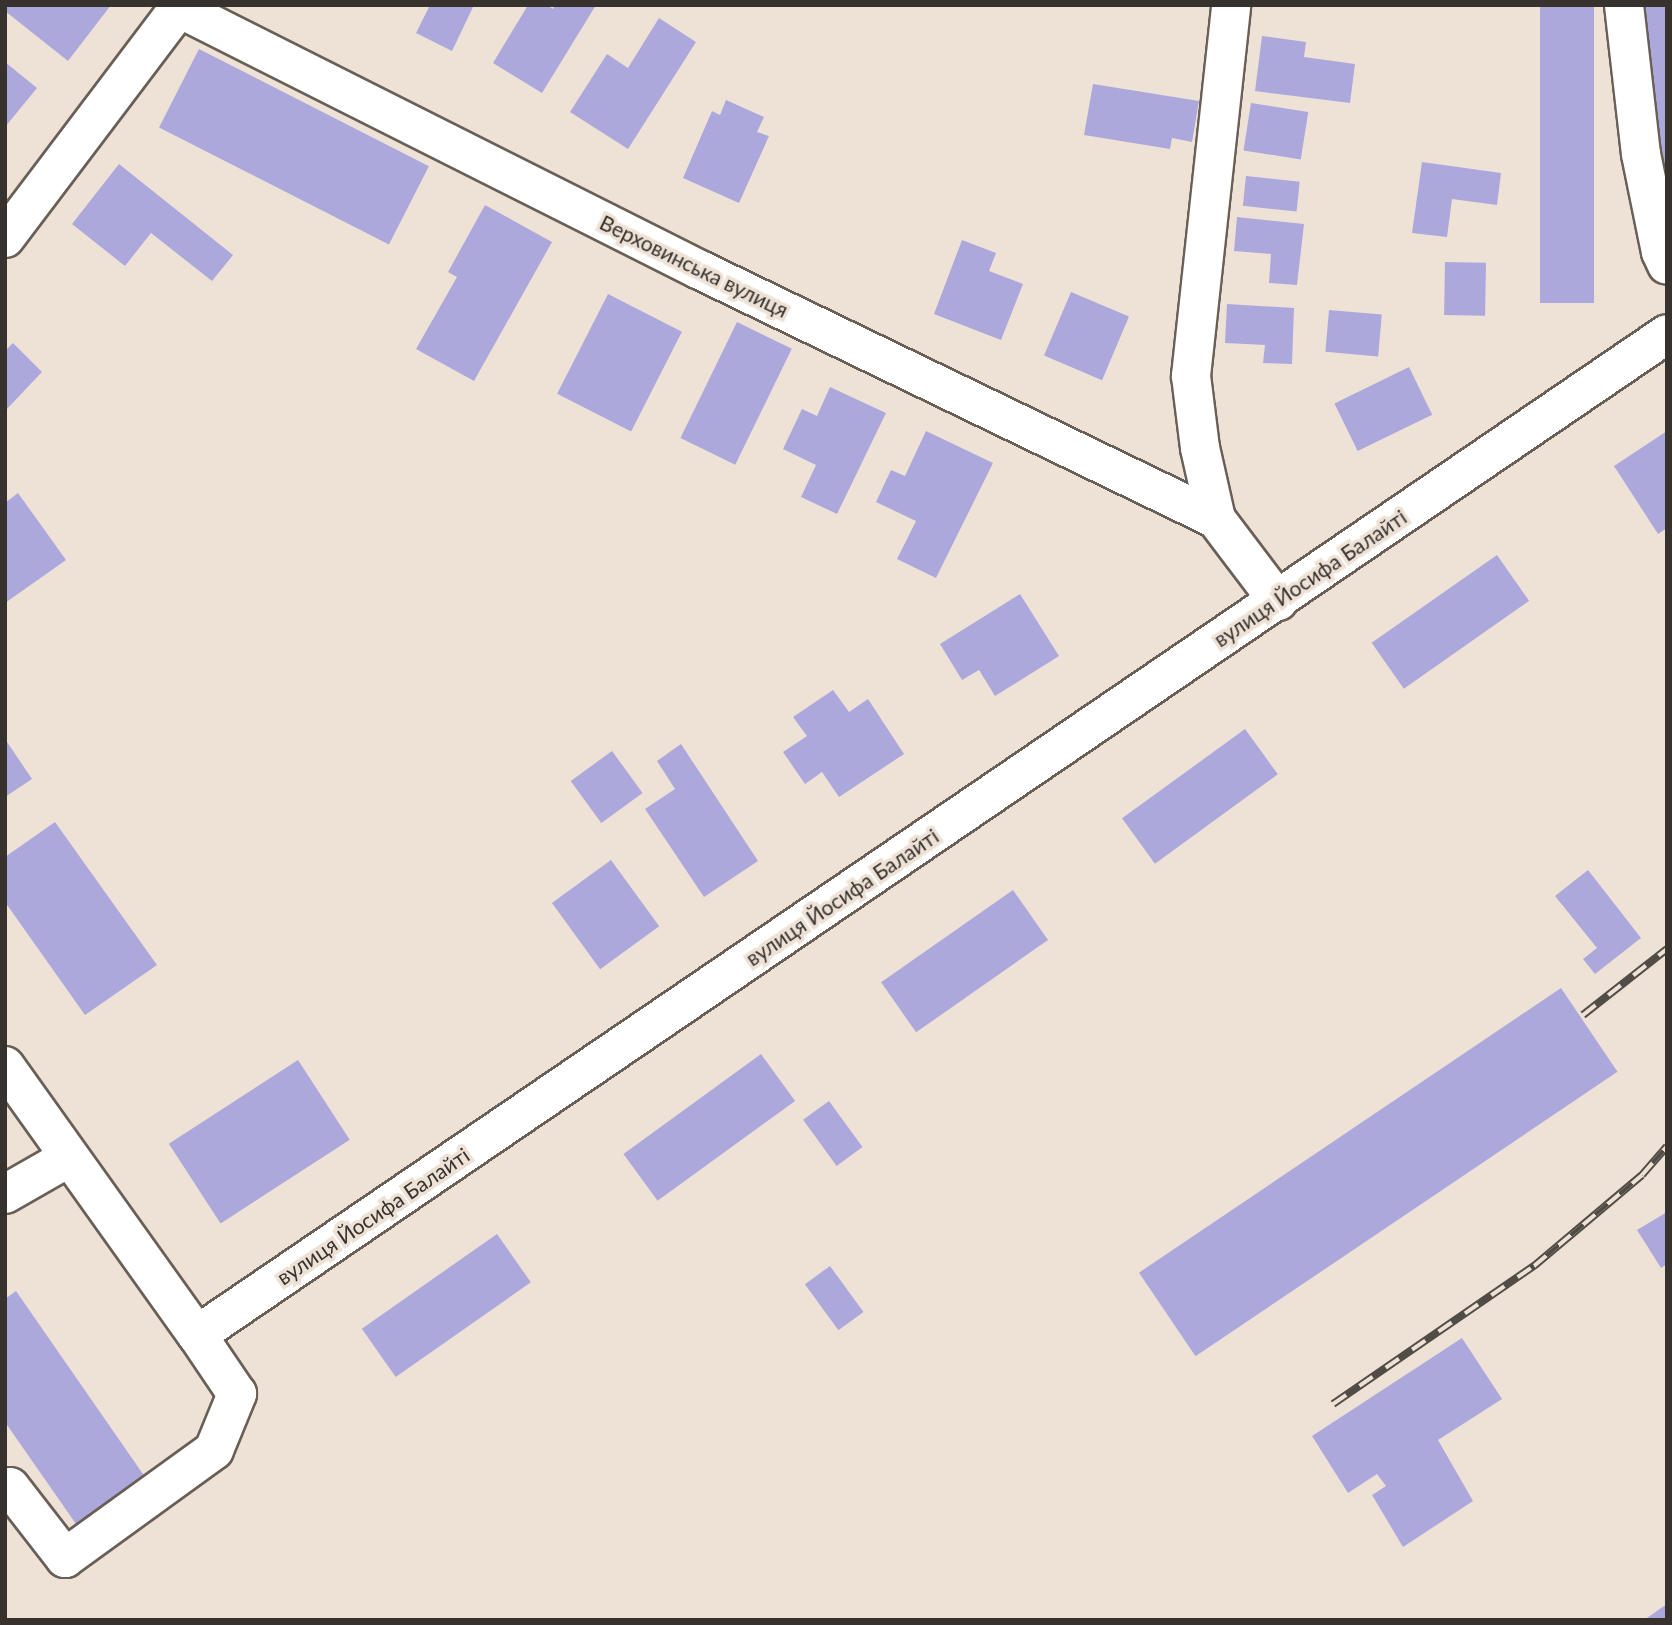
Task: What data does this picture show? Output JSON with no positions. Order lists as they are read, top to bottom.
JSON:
{
  "streets": {
    "street": ["Верховинська вулиця", "вулиця Йосифа Балайті"]
  },
  "crossings": [
    ["Верховинська вулиця", "вулиця Йосифа Балайті"]
  ]
}
